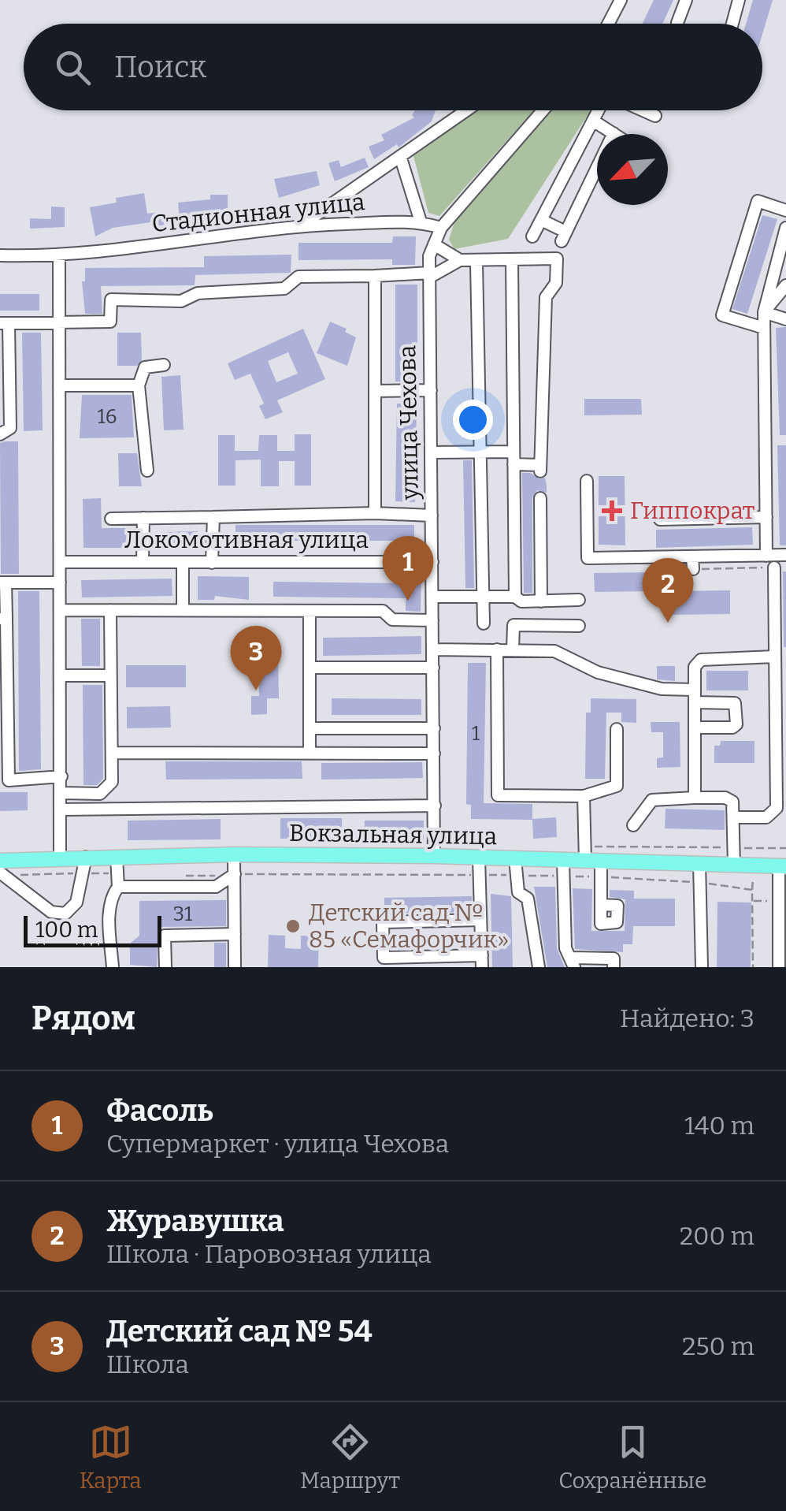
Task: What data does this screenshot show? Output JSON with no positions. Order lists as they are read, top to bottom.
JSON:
{
  "streets": {
    "main road": ["Вокзальная улица"],
    "street": ["Стадионная улица", "улица Чехова", "Локомотивная улица"]
  },
  "crossings": [
    ["Стадионная улица", "улица Чехова"],
    ["улица Чехова", "Локомотивная улица"],
    ["улица Чехова", "Вокзальная улица"]
  ],
  "places": {
    "health": ["Гиппократ"],
    "other": ["Детский сад № 85 «Семафорчик»"]
  },
  "house_numbers": ["16", "1", "31"],
  "scale_bar": "100 m",
  "north": "bottom left",
  "page": {
    "search": "Поиск",
    "pins": ["1", "2", "3"],
    "scale": "100 m",
    "heading": ["Рядом", "Найдено: 3"],
    "list": [
      {
        "mark": "1",
        "name": "Фасоль",
        "note": "Супермаркет · улица Чехова",
        "value": "140 m"
      },
      {
        "mark": "2",
        "name": "Журавушка",
        "note": "Школа · Паровозная улица",
        "value": "200 m"
      },
      {
        "mark": "3",
        "name": "Детский сад № 54",
        "note": "Школа",
        "value": "250 m"
      }
    ],
    "nav": ["Карта", "Маршрут", "Сохранённые"]
  }
}
